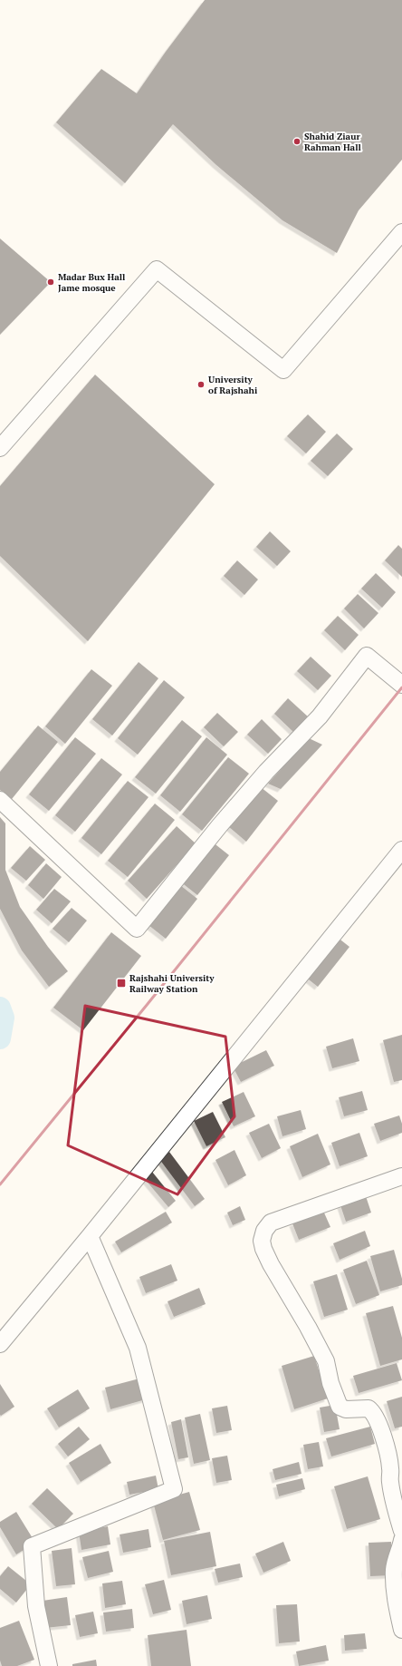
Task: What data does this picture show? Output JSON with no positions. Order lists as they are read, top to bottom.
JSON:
{
  "places": {
    "other": ["Shahid Ziaur Rahman Hall", "Madar Bux Hall Jame mosque", "University of Rajshahi"],
    "transit": ["Rajshahi University Railway Station"]
  }
}
